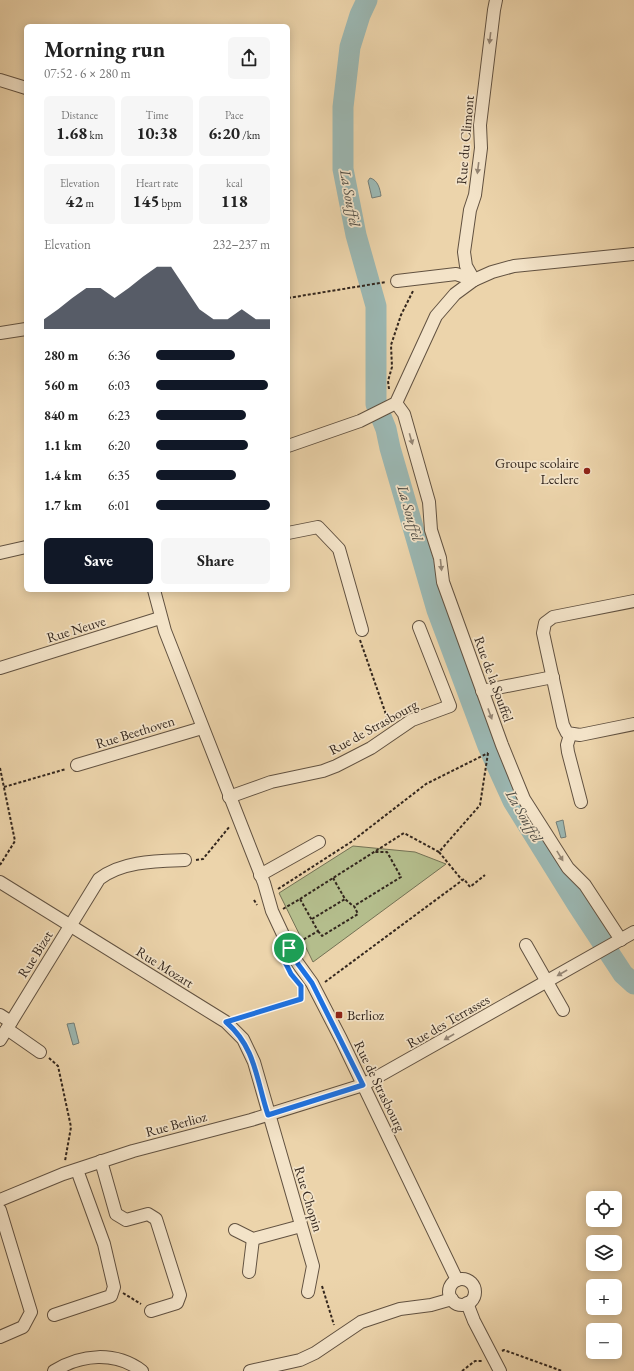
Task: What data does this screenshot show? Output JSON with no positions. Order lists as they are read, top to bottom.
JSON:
{
  "streets": {
    "street": [
      "Rue du Climont",
      "Rue Neuve",
      "Rue de la Souffel",
      "Rue de Strasbourg",
      "Rue Beethoven",
      "Rue Bizet",
      "Rue Mozart",
      "Rue des Terrasses",
      "Rue Berlioz",
      "Rue Chopin"
    ]
  },
  "crossings": [
    ["Rue Neuve", "Rue de Strasbourg"],
    ["Rue de la Souffel", "Rue des Terrasses"],
    ["Rue de Strasbourg", "Rue Beethoven"],
    ["Rue de Strasbourg", "Rue des Terrasses"],
    ["Rue de Strasbourg", "Rue Berlioz"],
    ["Rue Bizet", "Rue Mozart"],
    ["Rue Mozart", "Rue Berlioz"],
    ["Rue Mozart", "Rue Chopin"],
    ["Rue des Terrasses", "Rue Berlioz"],
    ["Rue Berlioz", "Rue Chopin"]
  ],
  "one_way": ["Rue du Climont", "Rue de la Souffel", "Rue des Terrasses"],
  "water": ["La Souffel"],
  "places": {
    "other": ["Groupe scolaire Leclerc"],
    "transit": ["Berlioz"]
  },
  "page": {
    "heading": ["Morning run", "07:52 · 6 × 280 m"],
    "stats": [
      ["Distance", "1.68 km"],
      ["Time", "10:38"],
      ["Pace", "6:20 /km"],
      ["Elevation", "42 m"],
      ["Heart rate", "145 bpm"],
      ["kcal", "118"]
    ],
    "chart": ["Elevation", "232–237 m"],
    "list": [
      {
        "name": "280 m",
        "note": "6:36"
      },
      {
        "name": "560 m",
        "note": "6:03"
      },
      {
        "name": "840 m",
        "note": "6:23"
      },
      {
        "name": "1.1 km",
        "note": "6:20"
      },
      {
        "name": "1.4 km",
        "note": "6:35"
      },
      {
        "name": "1.7 km",
        "note": "6:01"
      }
    ],
    "buttons": ["Save", "Share"],
    "map_buttons": ["+", "−"]
  }
}
